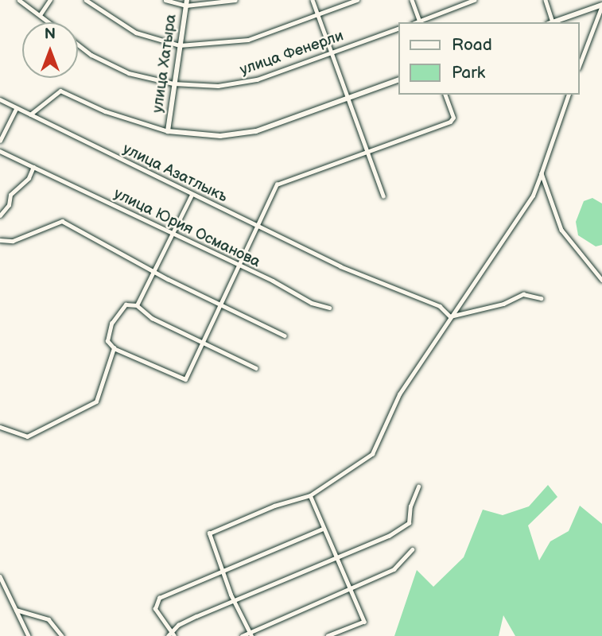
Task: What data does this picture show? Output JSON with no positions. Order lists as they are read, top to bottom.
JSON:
{
  "streets": {
    "street": [
      "улица Фенерли",
      "улица Хатыра",
      "улица Азатлыкъ",
      "улица Юрия Османова"
    ]
  },
  "crossings": [
    ["улица Фенерли", "улица Хатыра"]
  ],
  "legend": ["Road", "Park"],
  "north": "top"
}
